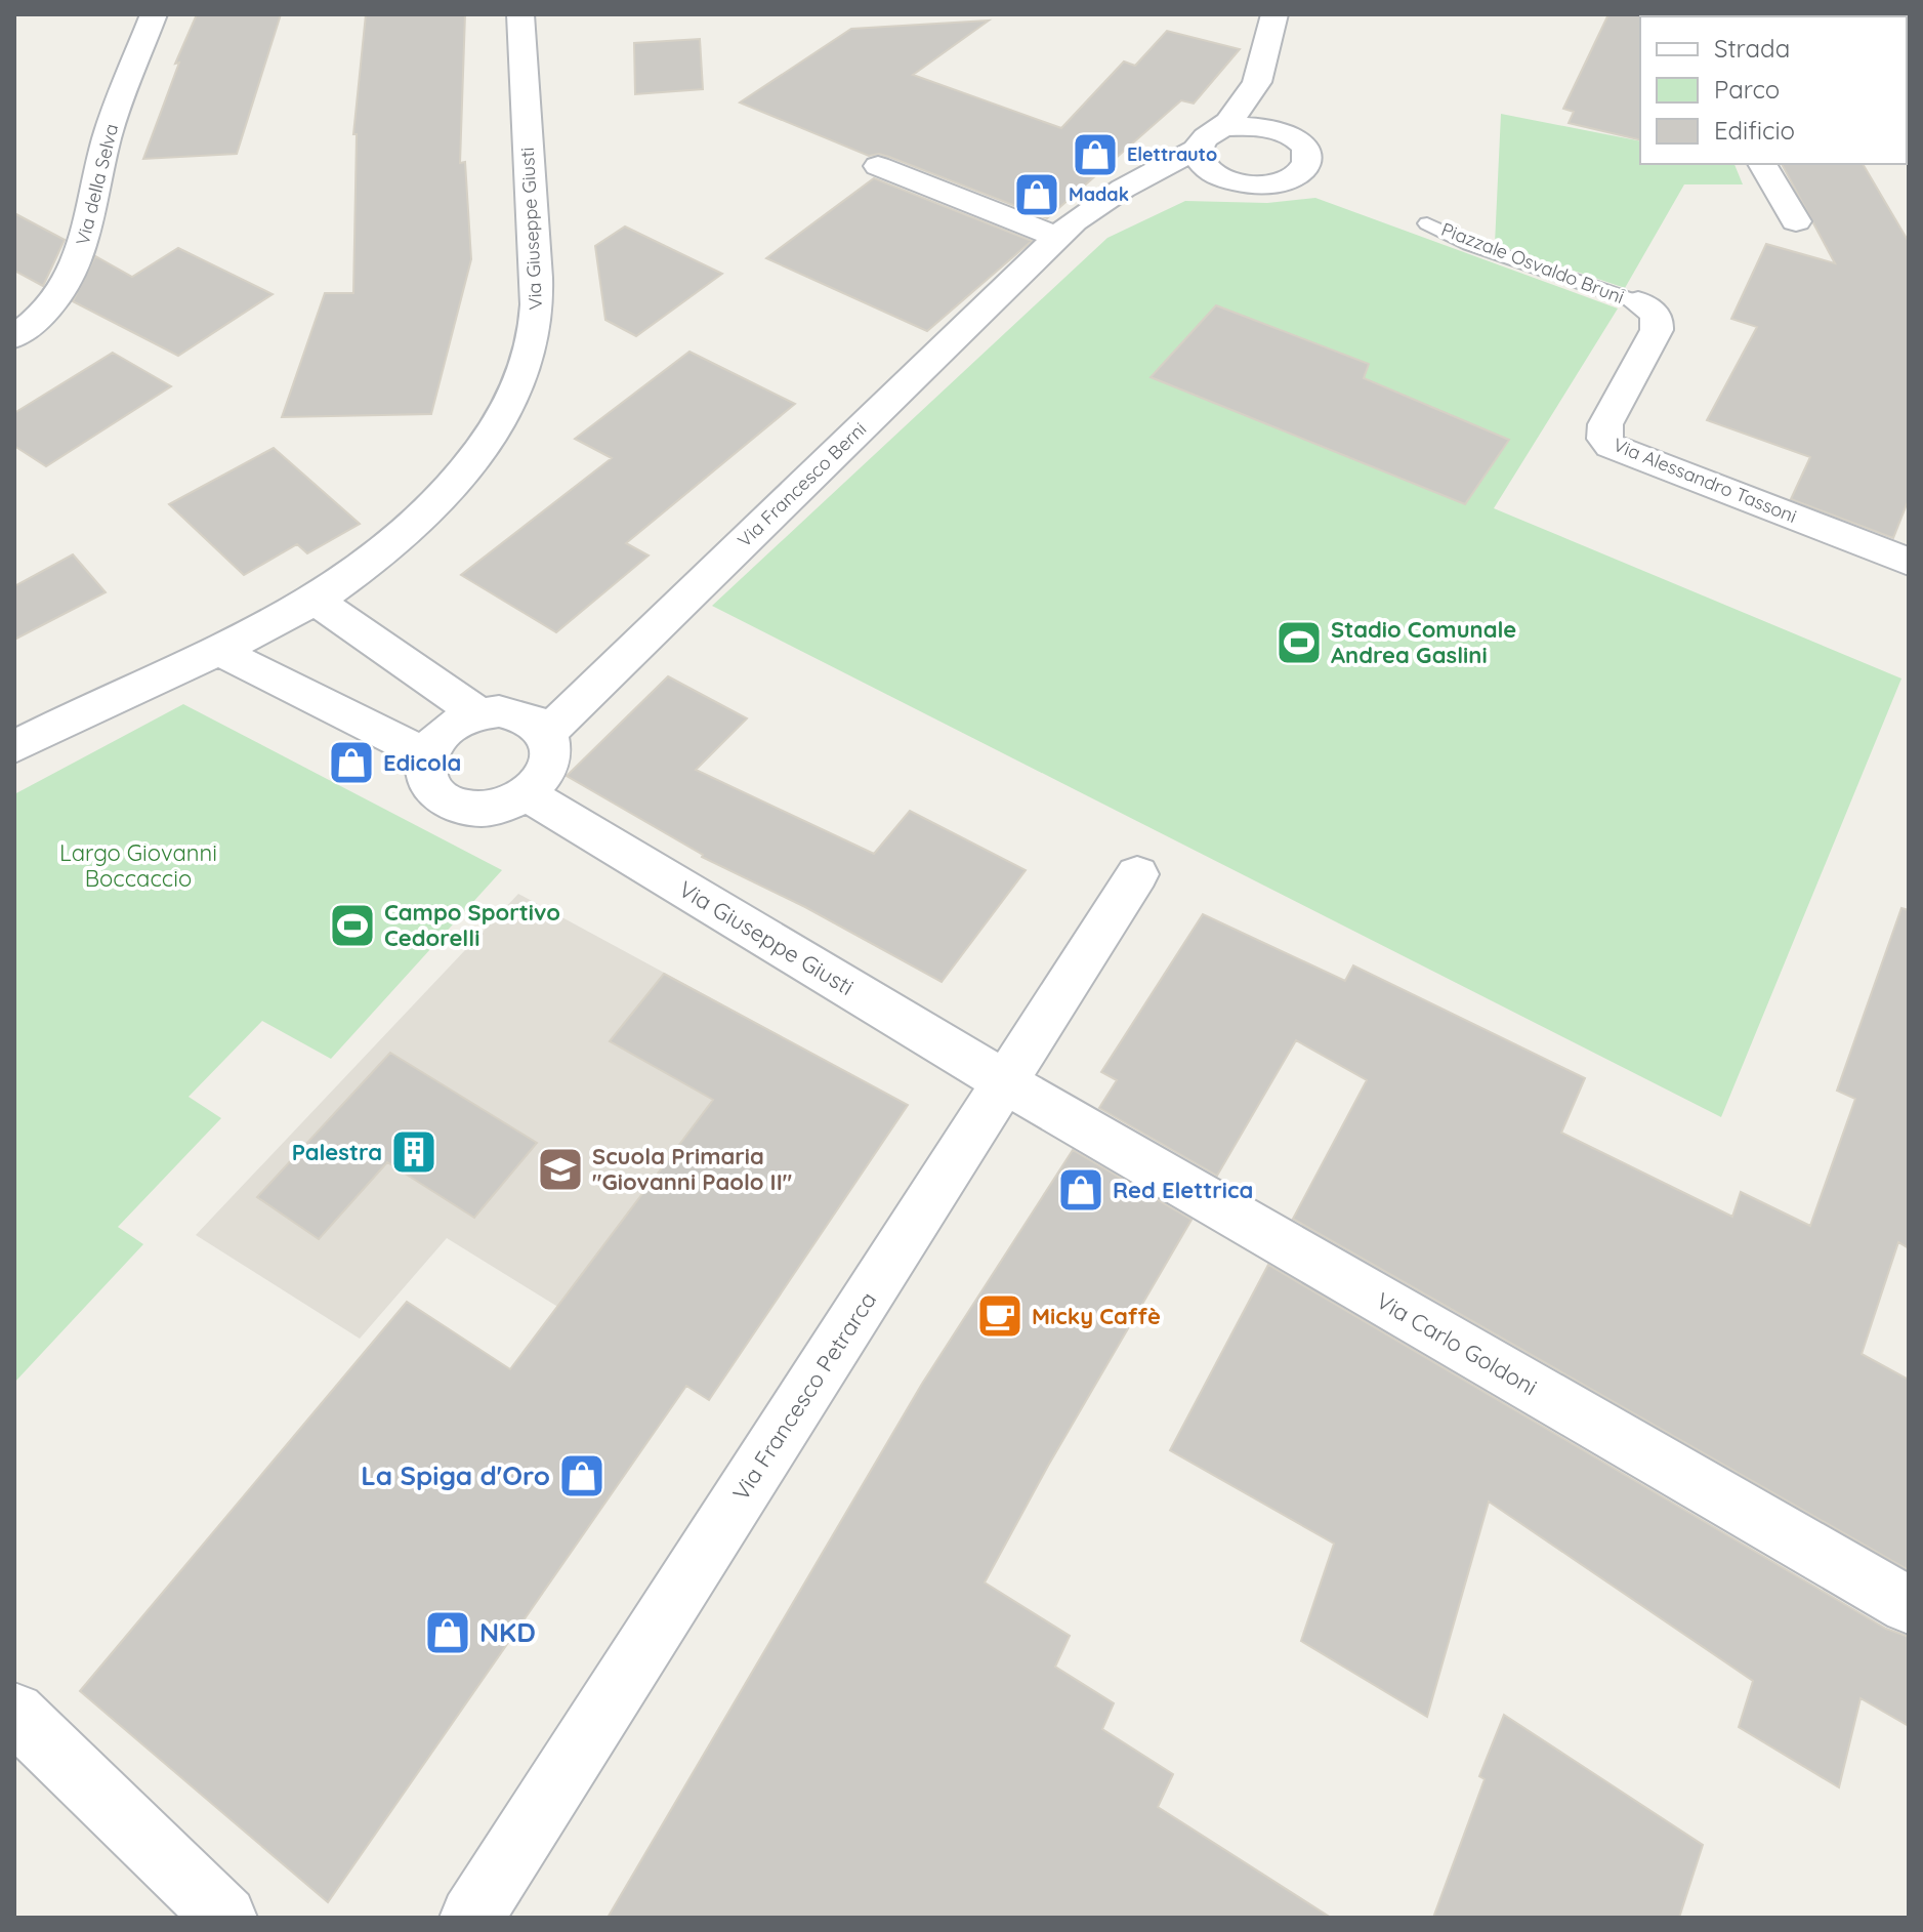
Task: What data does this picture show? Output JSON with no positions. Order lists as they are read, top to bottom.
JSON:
{
  "streets": {
    "street": [
      "Via della Selva",
      "Via Giuseppe Giusti",
      "Via Alessandro Tassoni",
      "Via Francesco Berni",
      "Via Carlo Goldoni",
      "Via Francesco Petrarca"
    ],
    "lane": ["Piazzale Osvaldo Bruni"]
  },
  "crossings": [
    ["Via Giuseppe Giusti", "Via Francesco Berni"],
    ["Via Giuseppe Giusti", "Via Carlo Goldoni"],
    ["Via Giuseppe Giusti", "Via Francesco Petrarca"],
    ["Piazzale Osvaldo Bruni", "Via Alessandro Tassoni"],
    ["Via Carlo Goldoni", "Via Francesco Petrarca"]
  ],
  "parks": ["Largo Giovanni Boccaccio"],
  "places": {
    "shop": [
      "Elettrauto",
      "Madak",
      "Edicola",
      "Red Elettrica",
      "La Spiga d'Oro",
      "NKD"
    ],
    "sports": ["Stadio Comunale Andrea Gaslini", "Campo Sportivo Cedorelli"],
    "building": ["Palestra"],
    "school or university": ["Scuola Primaria \"Giovanni Paolo II\""],
    "cafe": ["Micky Caffè"]
  },
  "legend": ["Strada", "Parco", "Edificio"]
}
